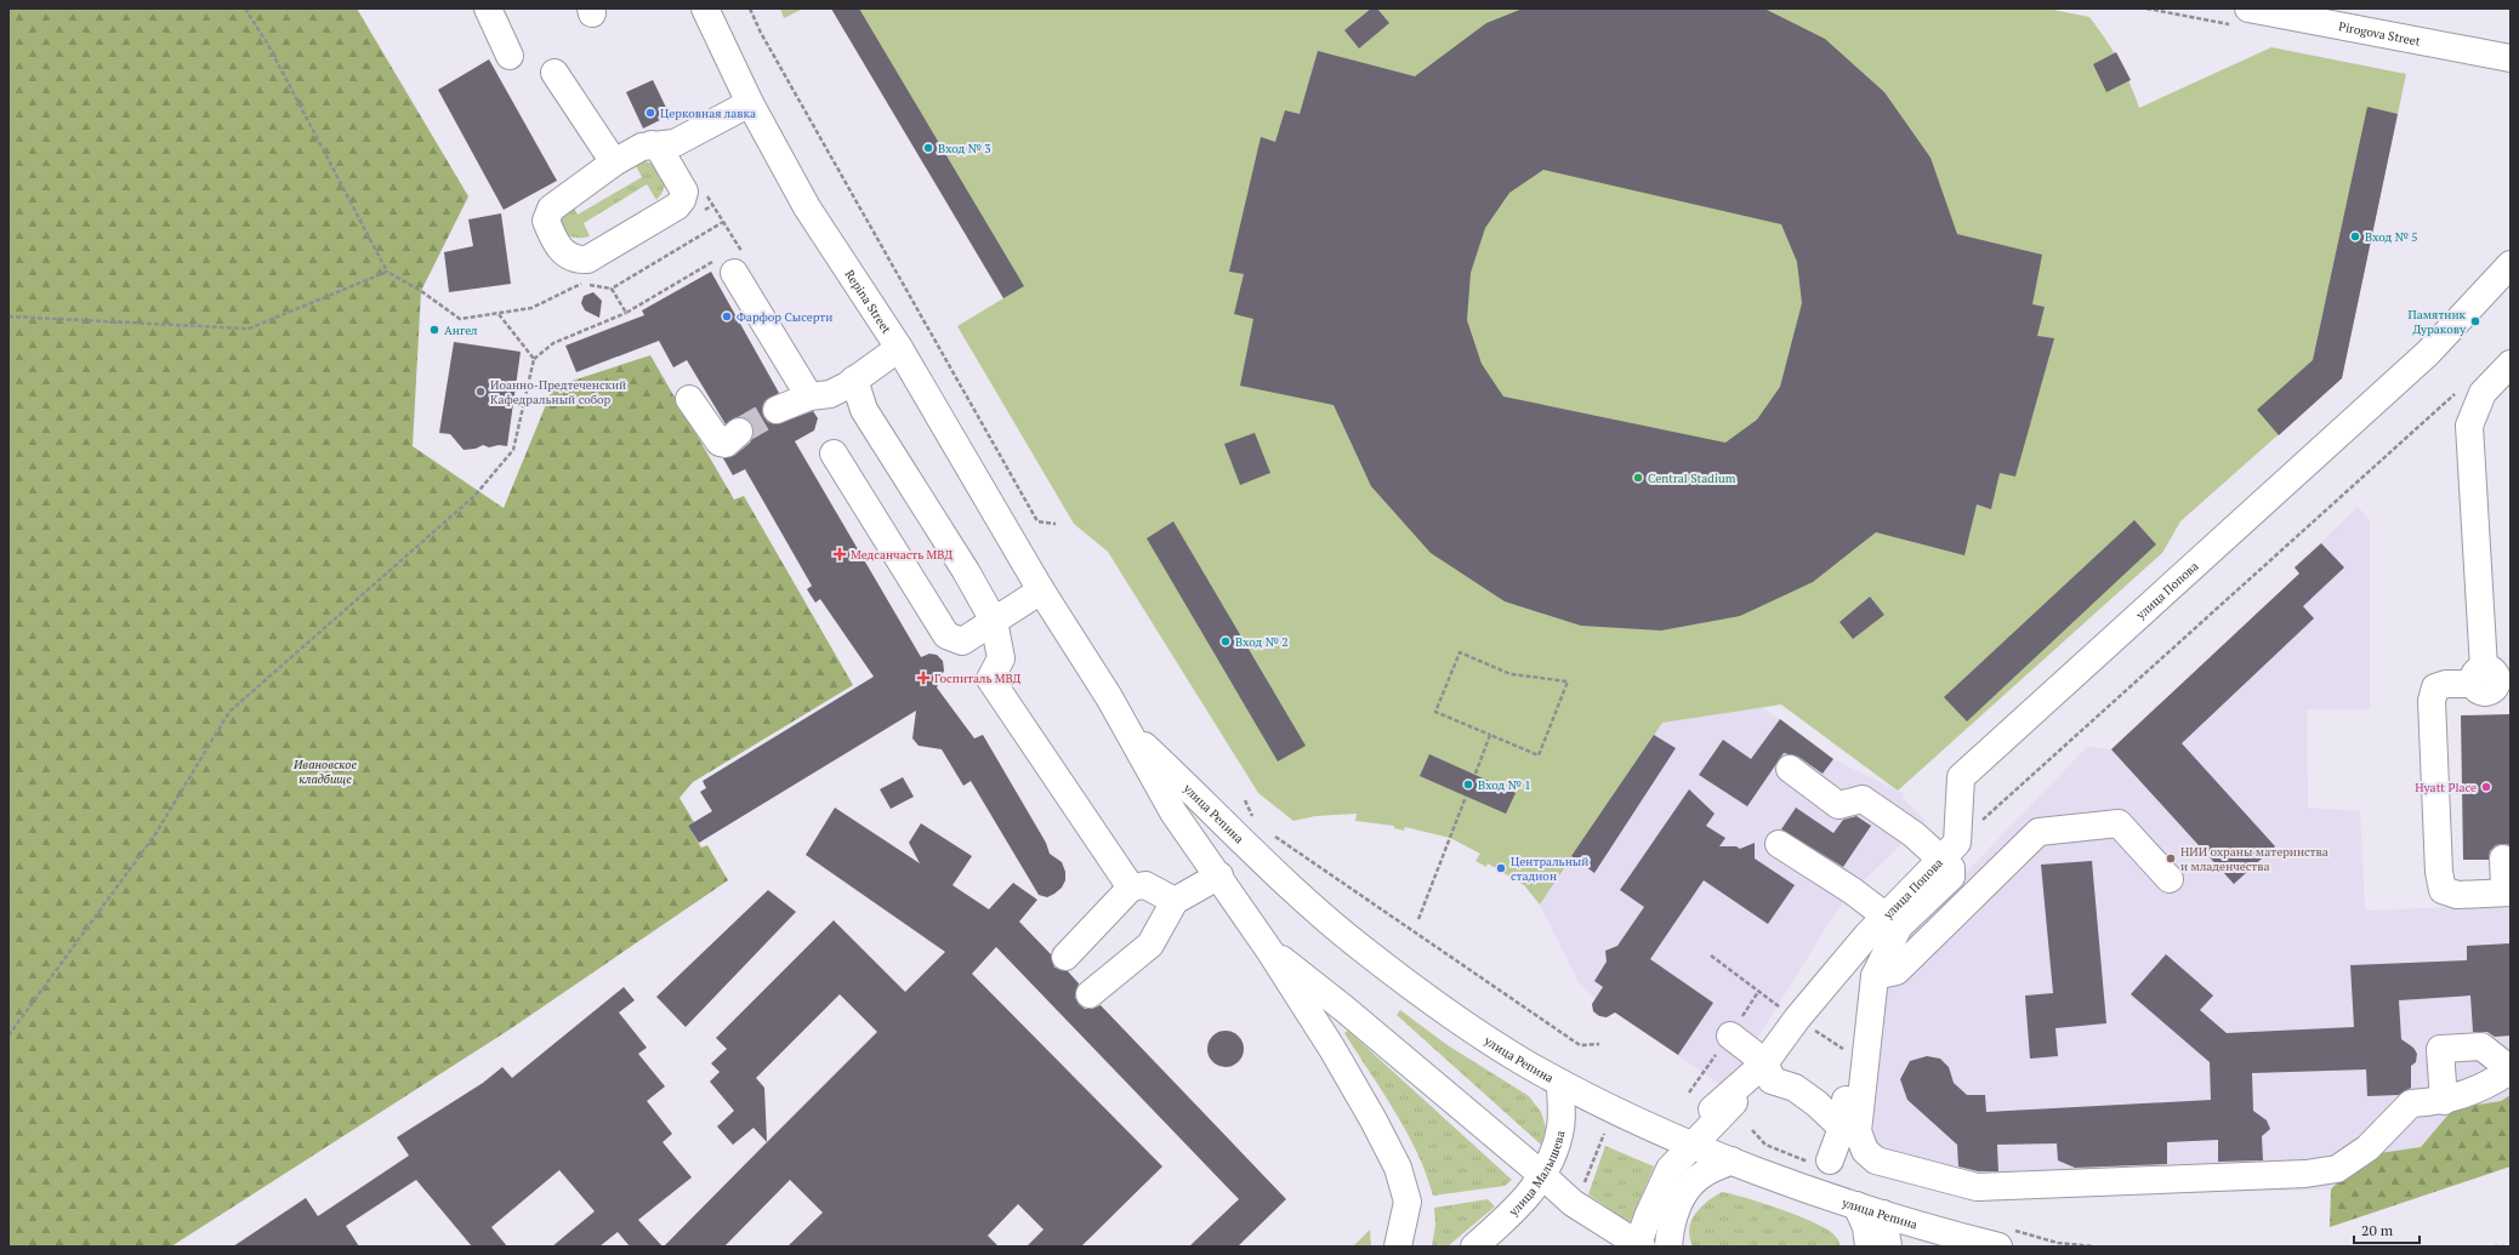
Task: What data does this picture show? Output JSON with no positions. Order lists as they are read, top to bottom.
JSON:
{
  "streets": {
    "main road": [
      "Pirogova Street",
      "Repina Street",
      "улица Попова",
      "улица Репина",
      "улица Малышева"
    ]
  },
  "crossings": [
    ["Repina Street", "улица Репина"],
    ["улица Репина", "улица Малышева"]
  ],
  "parks": ["Ивановское кладбище"],
  "places": {
    "other": [
      "Церковная лавка",
      "Вход № 3",
      "Вход № 5",
      "Фарфор Сысерти",
      "Памятник Дуракову",
      "Ангел",
      "Иоанно-Предтеченский Кафедральный собор",
      "Central Stadium",
      "Вход № 2",
      "Вход № 1",
      "Hyatt Place",
      "НИИ охраны материнства и младенчества",
      "Центральный стадион"
    ],
    "health": ["Медсанчасть МВД", "Госпиталь МВД"]
  },
  "scale_bar": "20 m"
}
